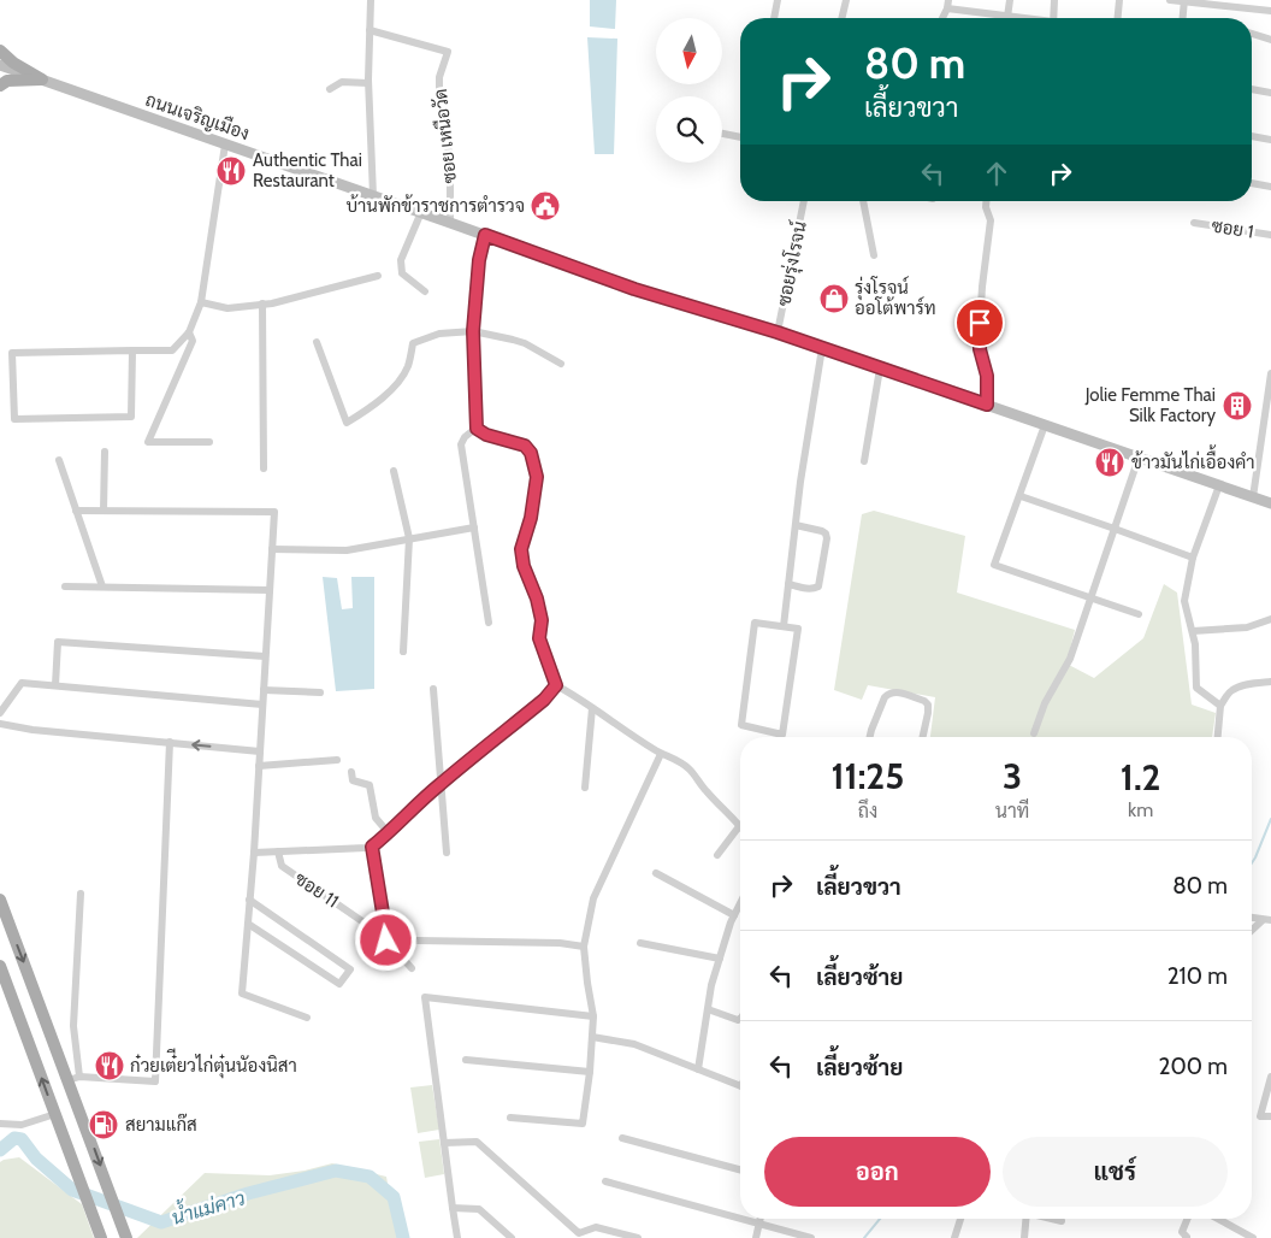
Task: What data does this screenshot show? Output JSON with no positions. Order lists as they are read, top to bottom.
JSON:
{
  "streets": {
    "main road": ["ถนนเจริญเมือง"],
    "street": [
      "ซอย เหนือวัด",
      "ซอย 1",
      "ซอยรุ่งโรจน์",
      "ซอย 11"
    ]
  },
  "crossings": [
    ["ถนนเจริญเมือง", "ซอย เหนือวัด"],
    ["ถนนเจริญเมือง", "ซอยรุ่งโรจน์"]
  ],
  "water": ["น้ำแม่คาว"],
  "places": {
    "restaurant": ["Authentic Thai Restaurant", "ข้าวมันไก่เอื้องคํา", "ก๋วยเต๋ียวไก่ตุ๋นนัองนิสา"],
    "public building": ["บ้านพักข้าราชการตำรวจ"],
    "shop": ["รุ่งโรจน์ ออโต้พาร์ท"],
    "building": ["Jolie Femme Thai Silk Factory"],
    "fuel station": ["สยามแก๊ส"]
  },
  "north": "bottom",
  "page": {
    "turn": ["80 m", "เลี้ยวขวา"],
    "eta": [
      "11:25",
      "ถึง",
      "3",
      "นาที",
      "1.2",
      "km"
    ],
    "list": [
      {
        "name": "เลี้ยวขวา",
        "value": "80 m"
      },
      {
        "name": "เลี้ยวซ้าย",
        "value": "210 m"
      },
      {
        "name": "เลี้ยวซ้าย",
        "value": "200 m"
      }
    ],
    "buttons": ["ออก", "แชร์"]
  }
}
